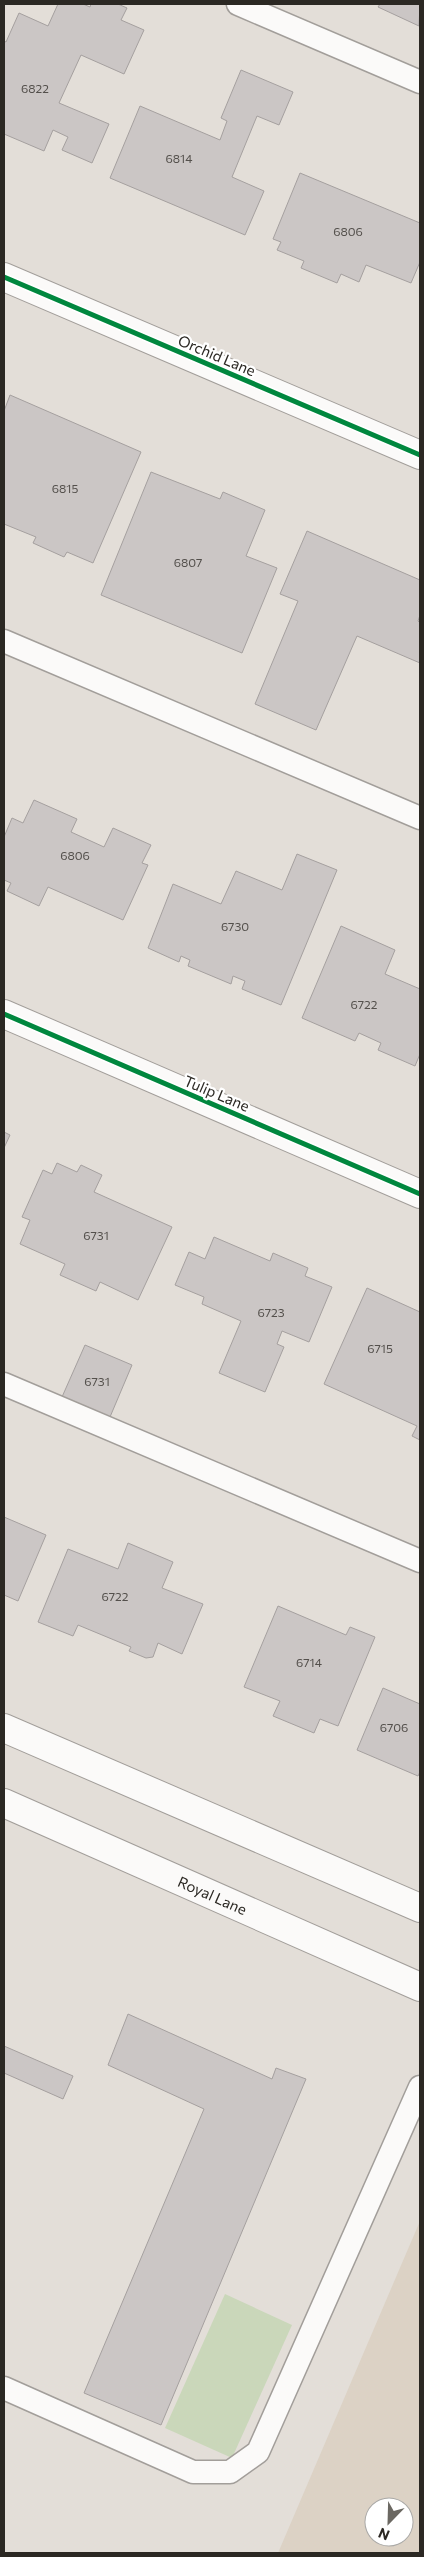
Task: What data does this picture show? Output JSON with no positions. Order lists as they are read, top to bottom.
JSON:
{
  "streets": {
    "main road": ["Orchid Lane", "Tulip Lane", "Royal Lane"]
  },
  "house_numbers": [
    "6822",
    "6814",
    "6806",
    "6815",
    "6807",
    "6806",
    "6730",
    "6722",
    "6731",
    "6723",
    "6715",
    "6731",
    "6722",
    "6714",
    "6706"
  ],
  "north": "bottom left"
}
